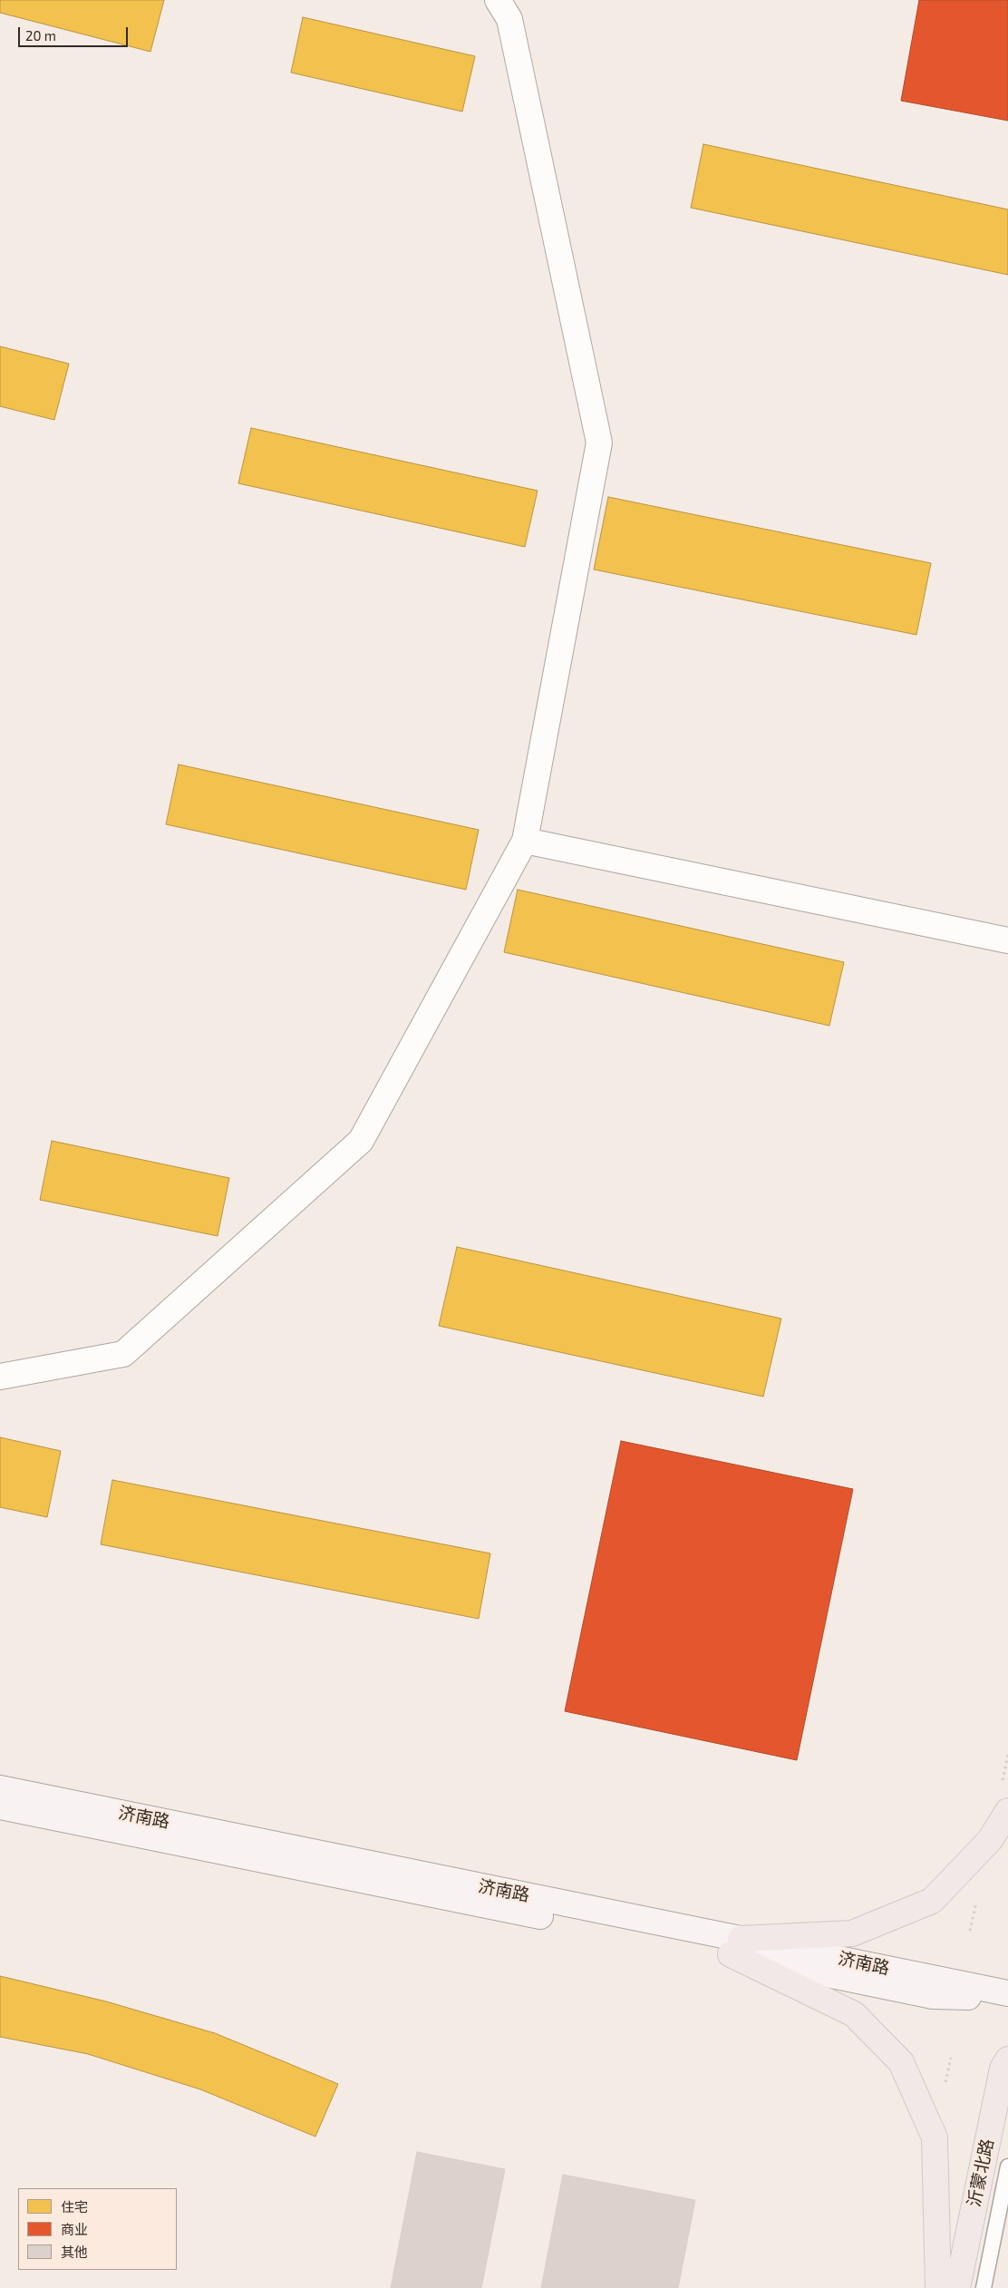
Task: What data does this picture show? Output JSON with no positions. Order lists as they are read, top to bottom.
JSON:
{
  "streets": {
    "main road": ["沂蒙北路"],
    "street": ["济南路"]
  },
  "legend": ["住宅", "商业", "其他"],
  "scale_bar": "20 m"
}
